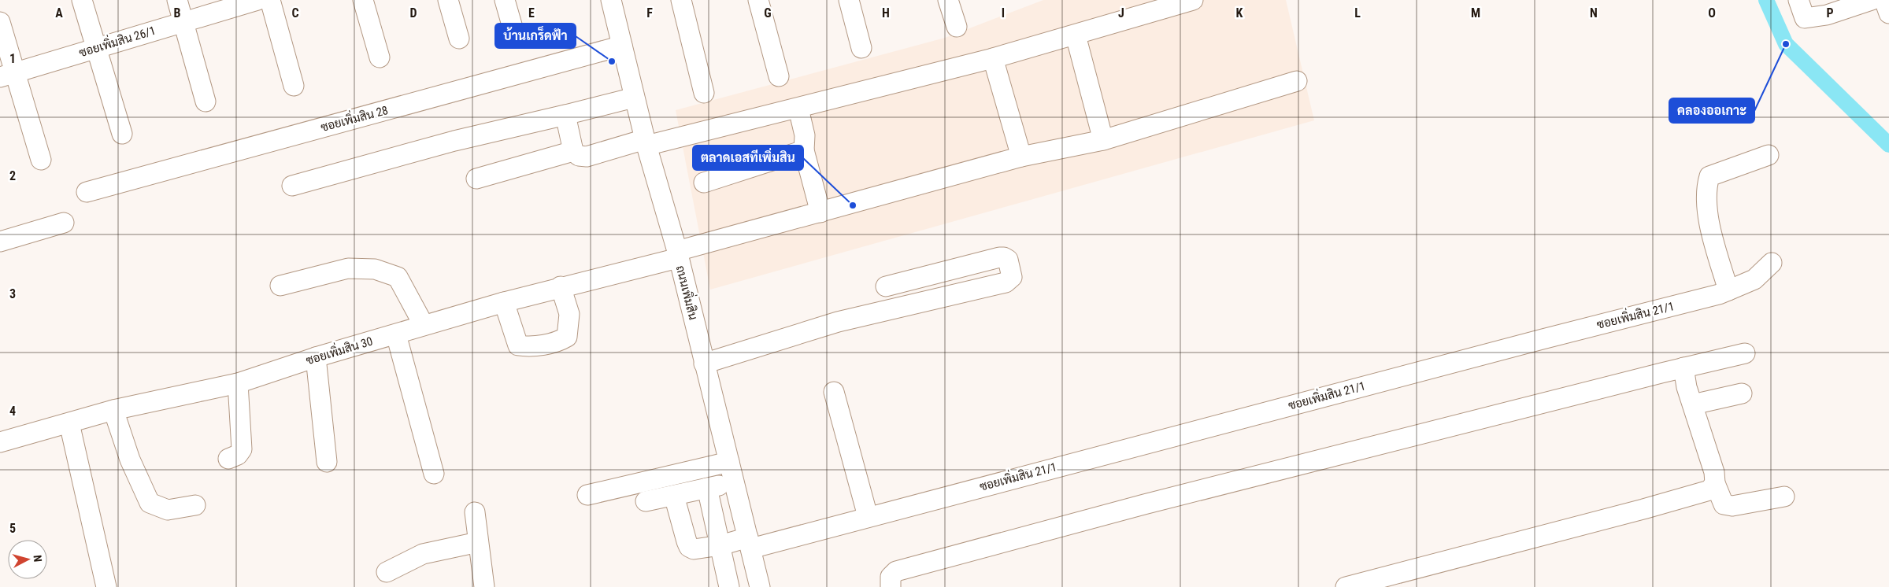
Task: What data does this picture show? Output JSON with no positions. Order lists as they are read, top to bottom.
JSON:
{
  "streets": {
    "street": [
      "ซอยเพิ่มสิน 26/1",
      "ซอยเพิ่มสิน 28",
      "ถนนเพิ่มสิน",
      "ซอยเพิ่มสิน 21/1",
      "ซอยเพิ่มสิน 30"
    ]
  },
  "crossings": [
    ["ซอยเพิ่มสิน 28", "ถนนเพิ่มสิน"],
    ["ถนนเพิ่มสิน", "ซอยเพิ่มสิน 21/1"],
    ["ถนนเพิ่มสิน", "ซอยเพิ่มสิน 30"]
  ],
  "places": ["คลองออเกาะ", "บ้านเกร็ดฟ้า", "ตลาดเอสทีเพิ่มสิน"],
  "north": "right",
  "grid": {
    "columns": [
      "A",
      "B",
      "C",
      "D",
      "E",
      "F",
      "G",
      "H",
      "I",
      "J",
      "K",
      "L",
      "M",
      "N",
      "O",
      "P"
    ],
    "rows": [
      "1",
      "2",
      "3",
      "4",
      "5"
    ]
  }
}
